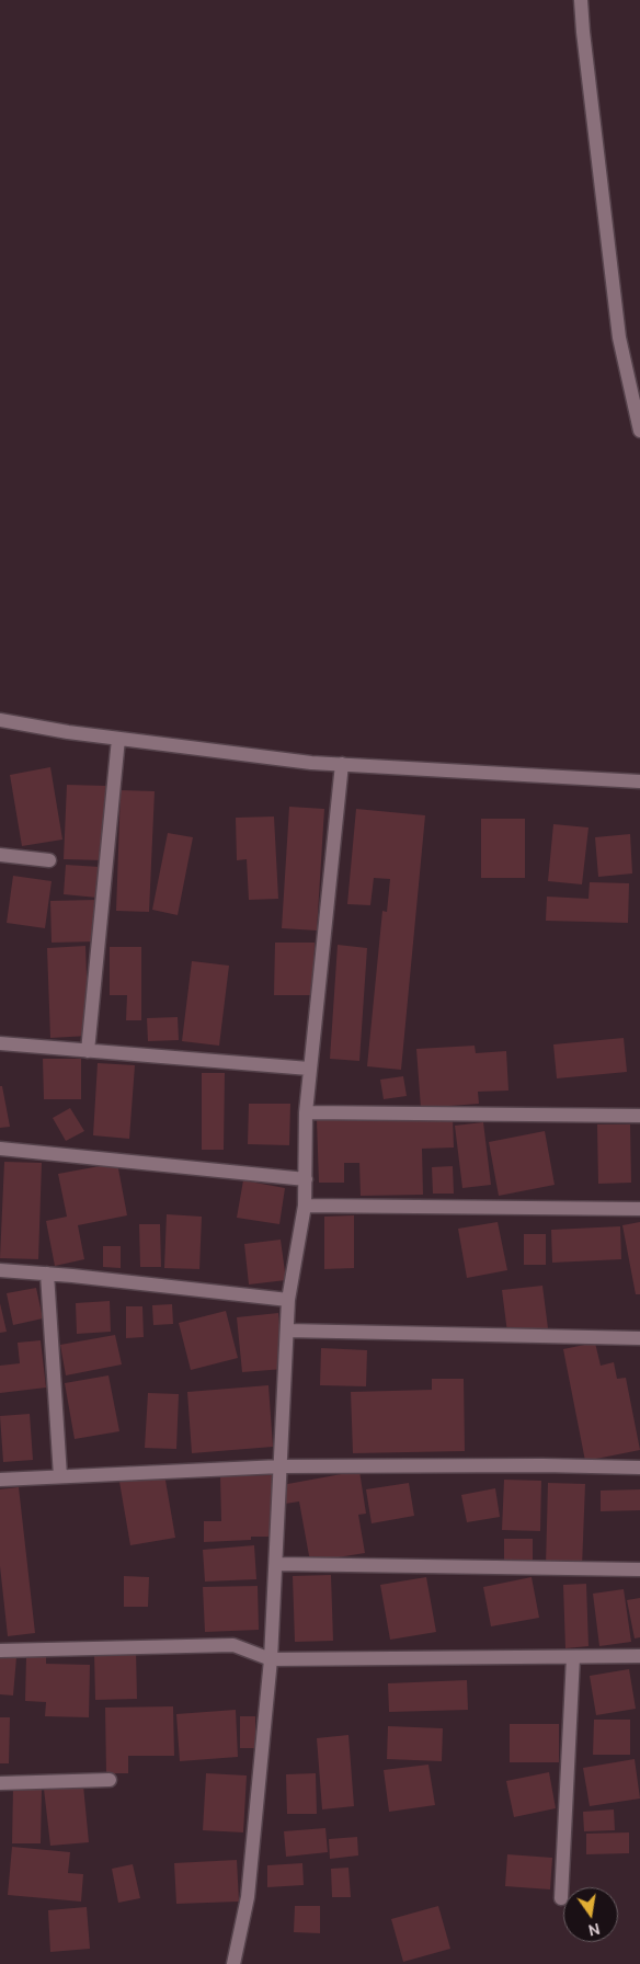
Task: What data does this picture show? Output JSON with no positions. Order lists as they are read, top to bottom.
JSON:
{
  "north": "bottom"
}
